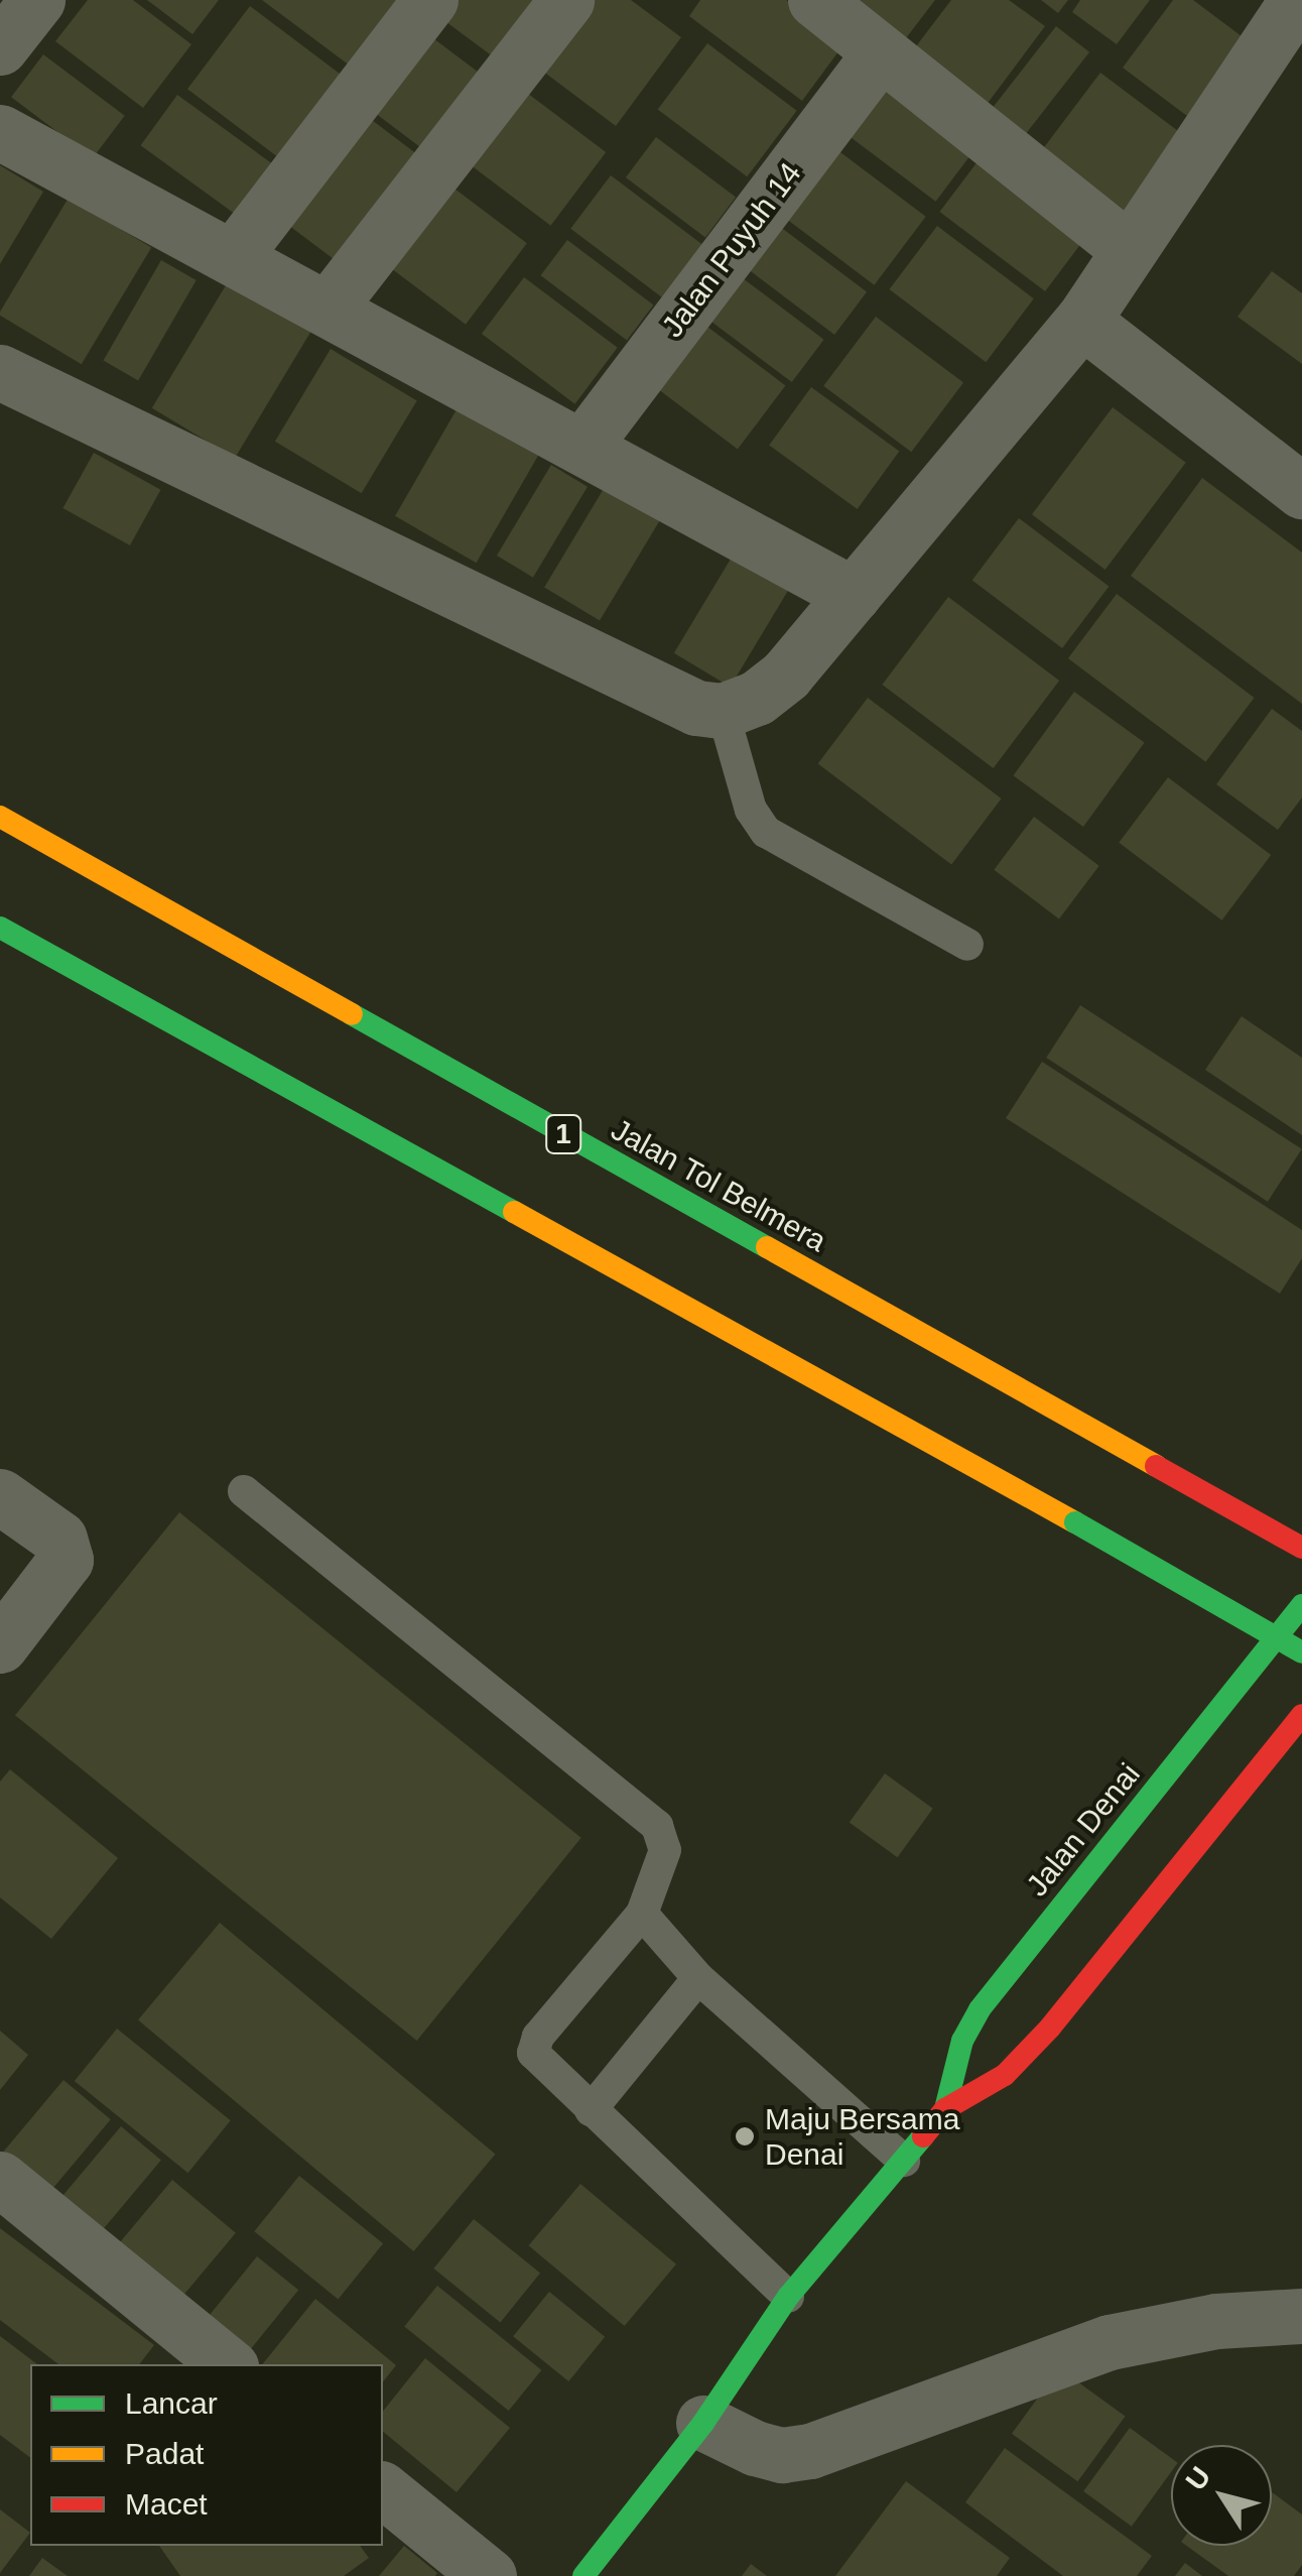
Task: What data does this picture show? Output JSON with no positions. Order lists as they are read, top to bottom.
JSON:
{
  "streets": {
    "main road": ["1", "Jalan Tol Belmera", "Jalan Denai"],
    "street": ["Jalan Puyuh 14"]
  },
  "places": ["Maju Bersama Denai"],
  "legend": ["Lancar", "Padat", "Macet"],
  "north": "top left"
}
